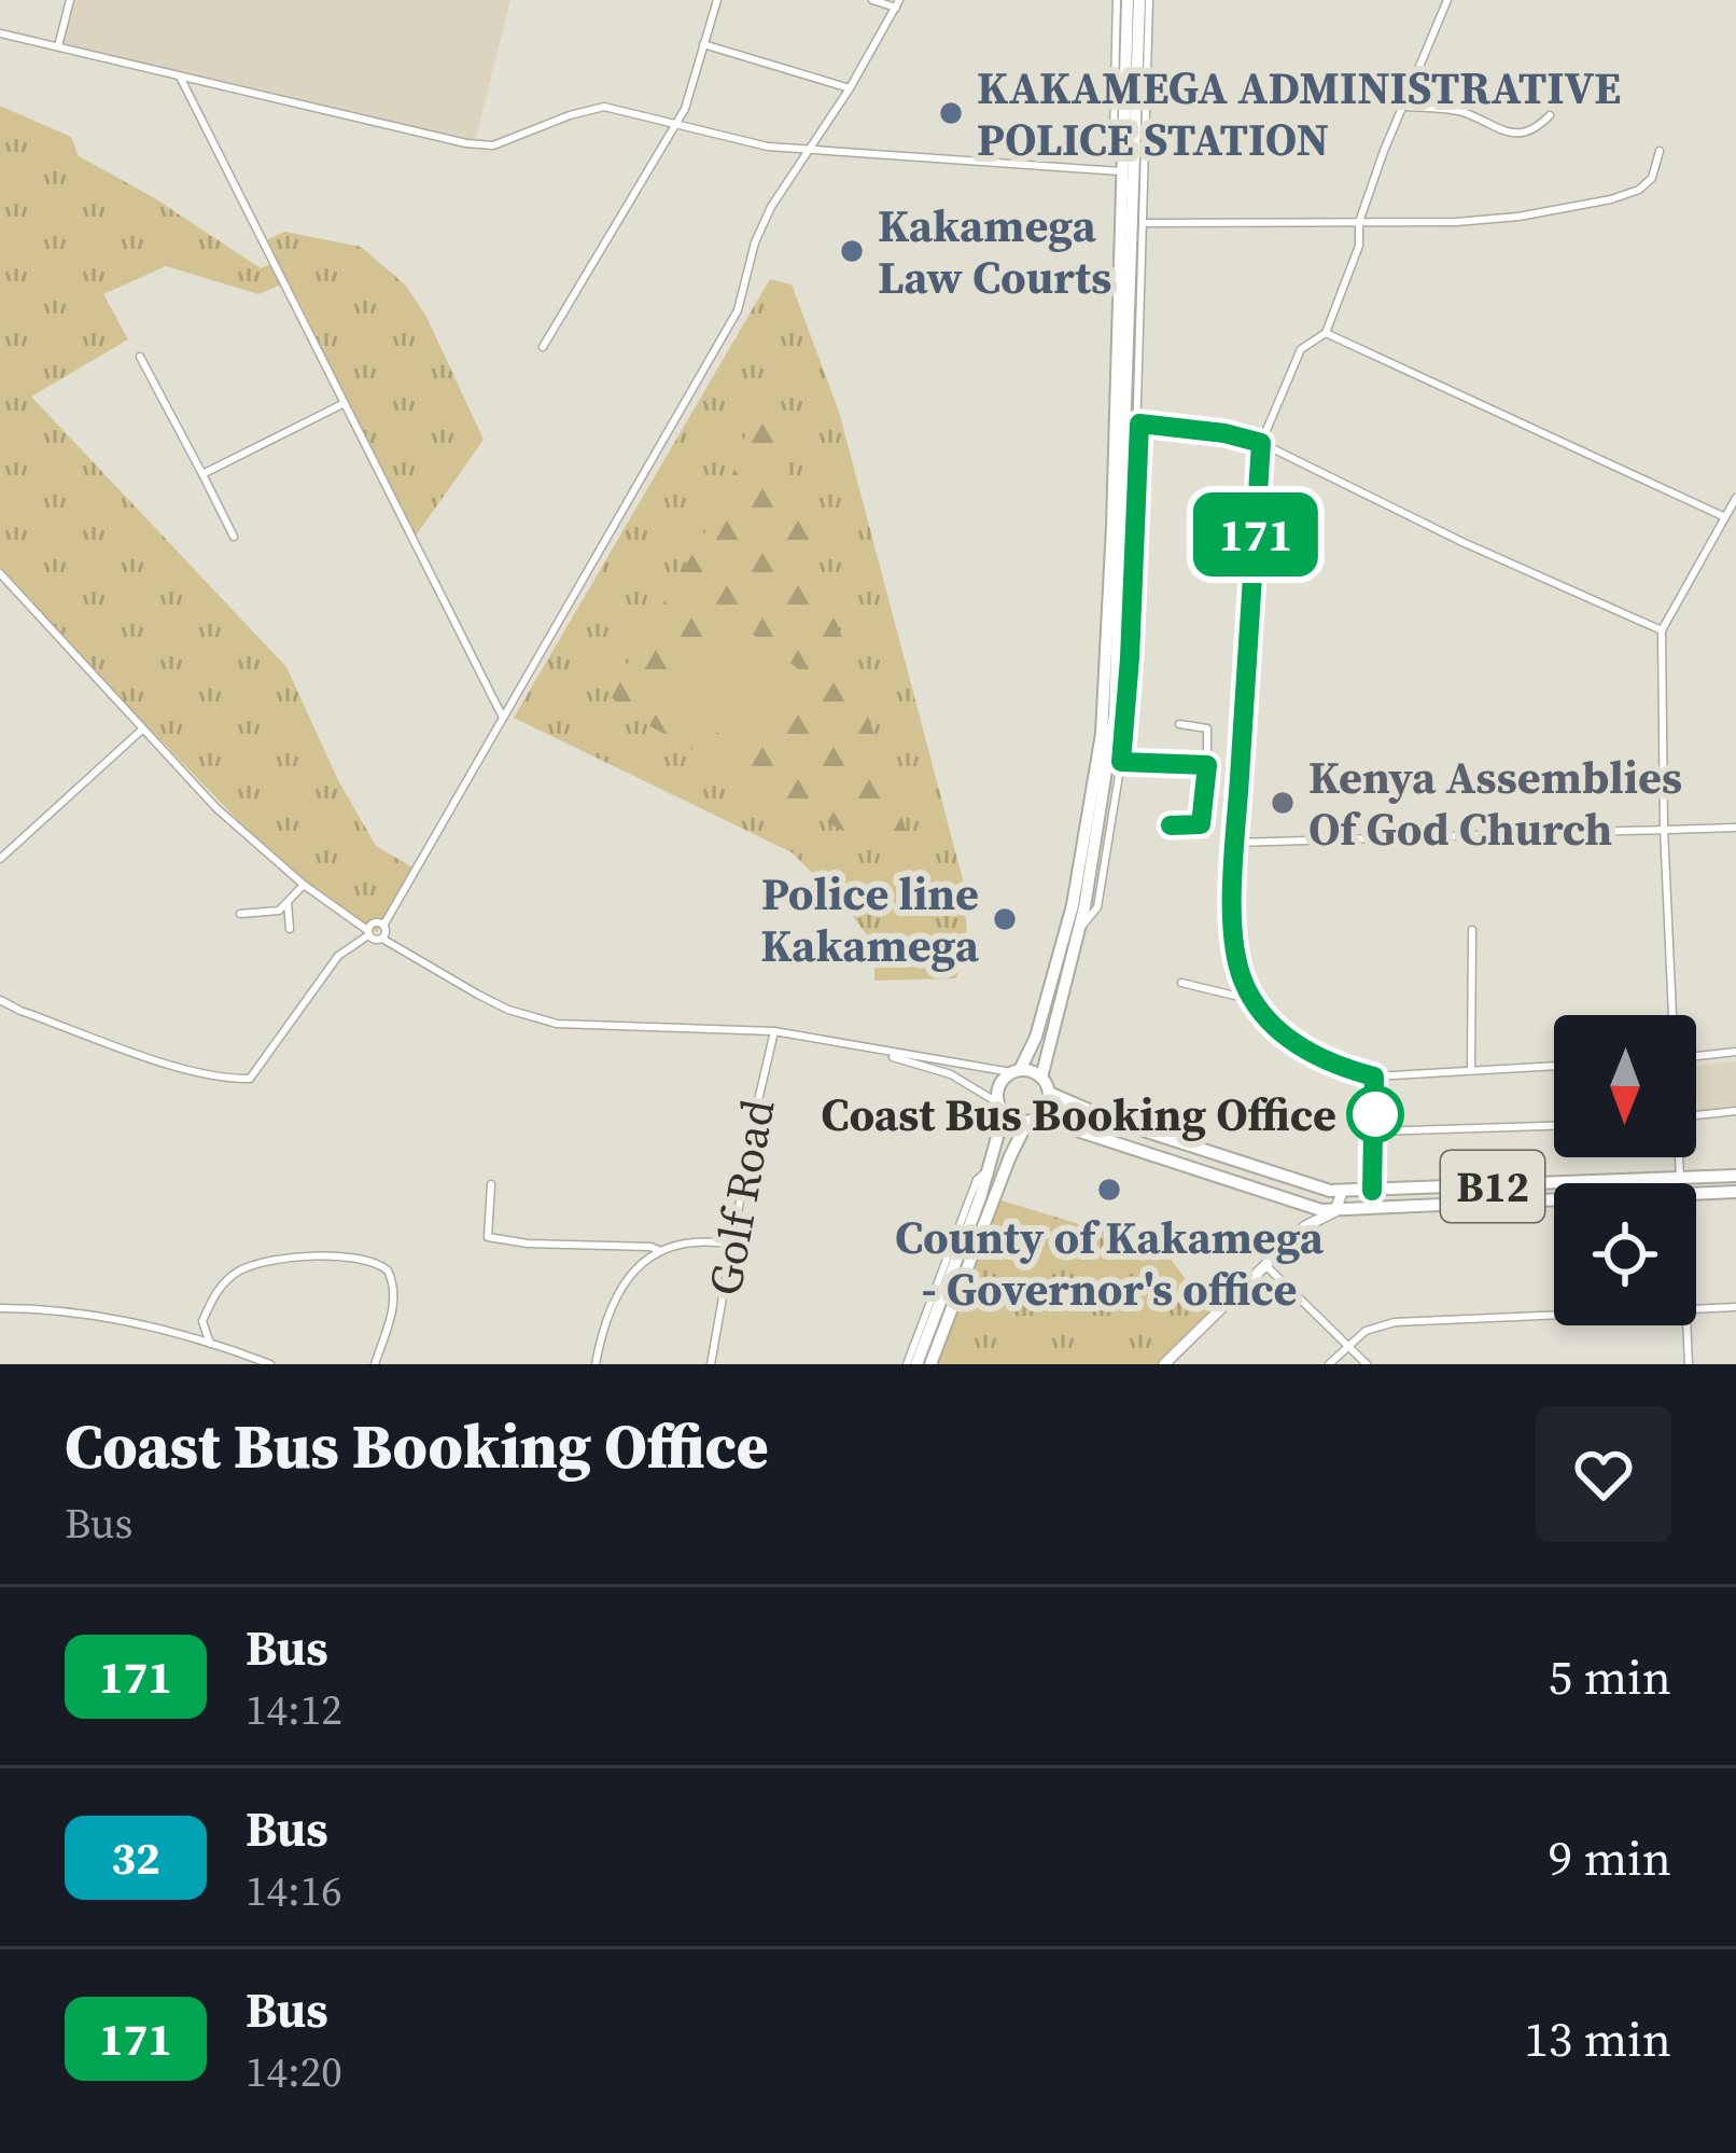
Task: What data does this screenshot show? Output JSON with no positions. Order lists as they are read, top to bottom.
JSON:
{
  "streets": {
    "highway": ["B12"],
    "street": ["Golf Road"]
  },
  "places": [
    "KAKAMEGA ADMINISTRATIVE POLICE STATION",
    "Kakamega Law Courts",
    "Kenya Assemblies Of God Church",
    "Police line Kakamega",
    "Coast Bus Booking Office",
    "County of Kakamega - Governor's office"
  ],
  "lines": ["bus line 171"],
  "north": "bottom",
  "page": {
    "on_map": "171",
    "heading": ["Coast Bus Booking Office", "Bus"],
    "list": [
      {
        "mark": "171",
        "name": "Bus",
        "note": "14:12",
        "value": "5 min"
      },
      {
        "mark": "32",
        "name": "Bus",
        "note": "14:16",
        "value": "9 min"
      },
      {
        "mark": "171",
        "name": "Bus",
        "note": "14:20",
        "value": "13 min"
      }
    ]
  }
}
